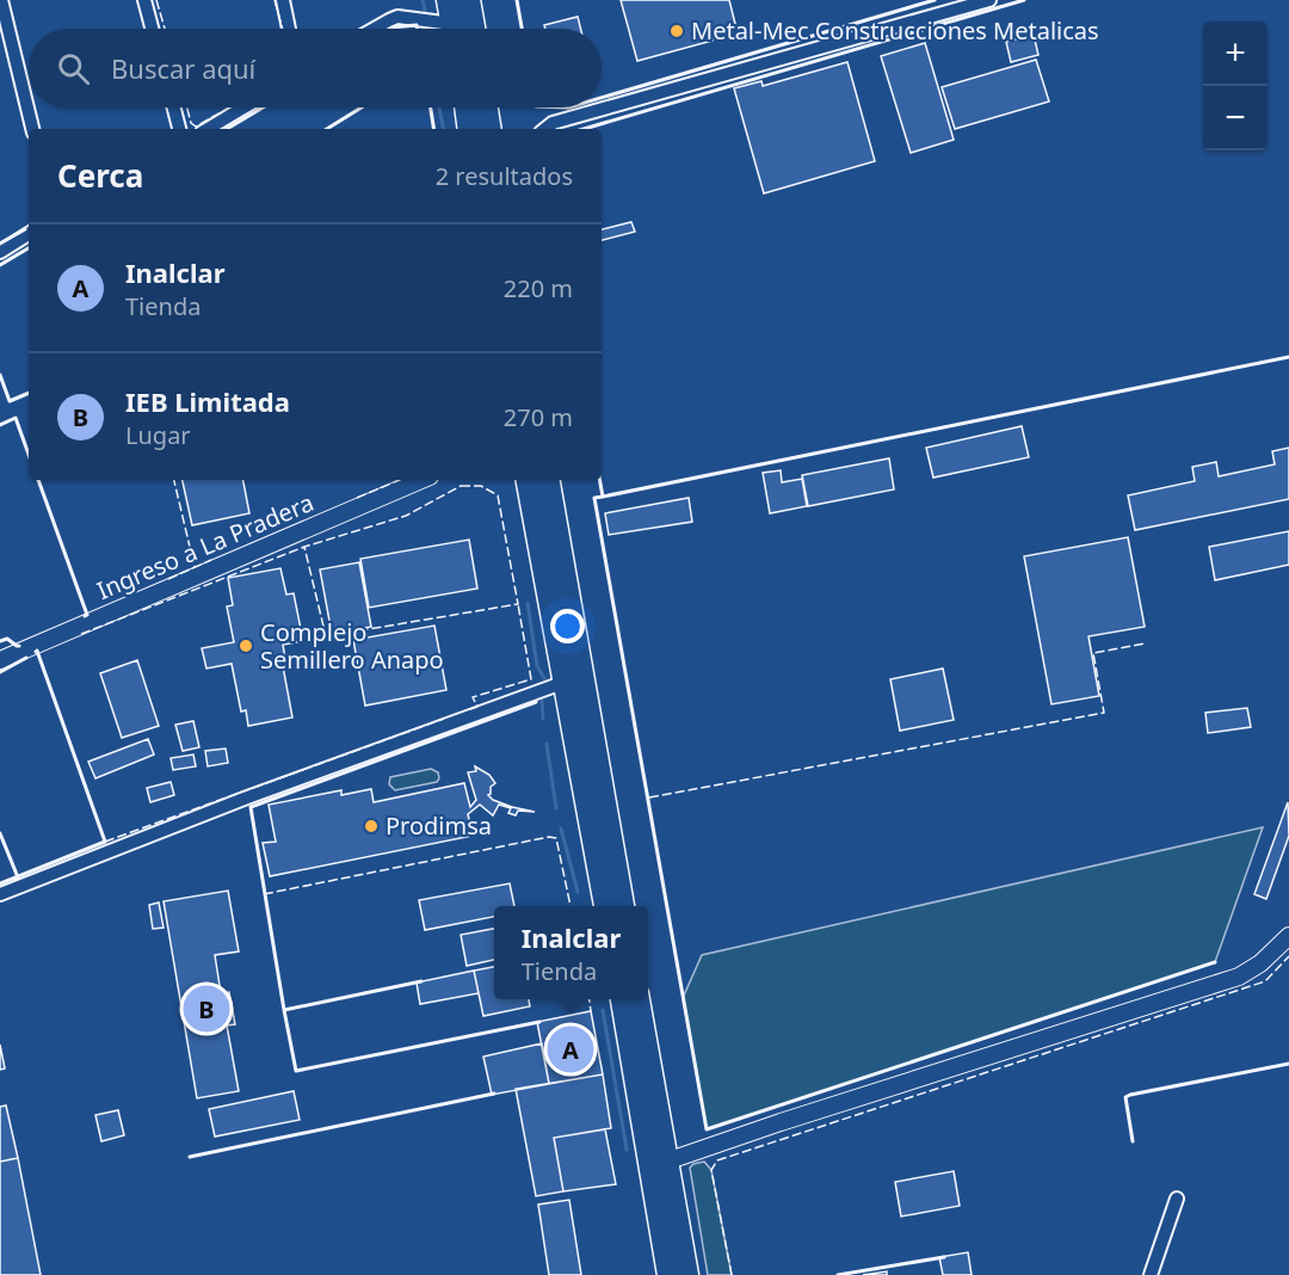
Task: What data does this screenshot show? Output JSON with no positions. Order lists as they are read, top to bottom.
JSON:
{
  "streets": {
    "street": ["Ingreso a La Pradera"]
  },
  "places": ["Metal-Mec Construcciones Metalicas", "Complejo Semillero Anapo", "Prodimsa"],
  "page": {
    "map_buttons": ["+", "−"],
    "search": "Buscar aquí",
    "heading": ["Cerca", "2 resultados"],
    "list": [
      {
        "mark": "A",
        "name": "Inalclar",
        "note": "Tienda",
        "value": "220 m"
      },
      {
        "mark": "B",
        "name": "IEB Limitada",
        "note": "Lugar",
        "value": "270 m"
      }
    ],
    "popup": ["Inalclar", "Tienda"],
    "pins": ["B", "A"]
  }
}
